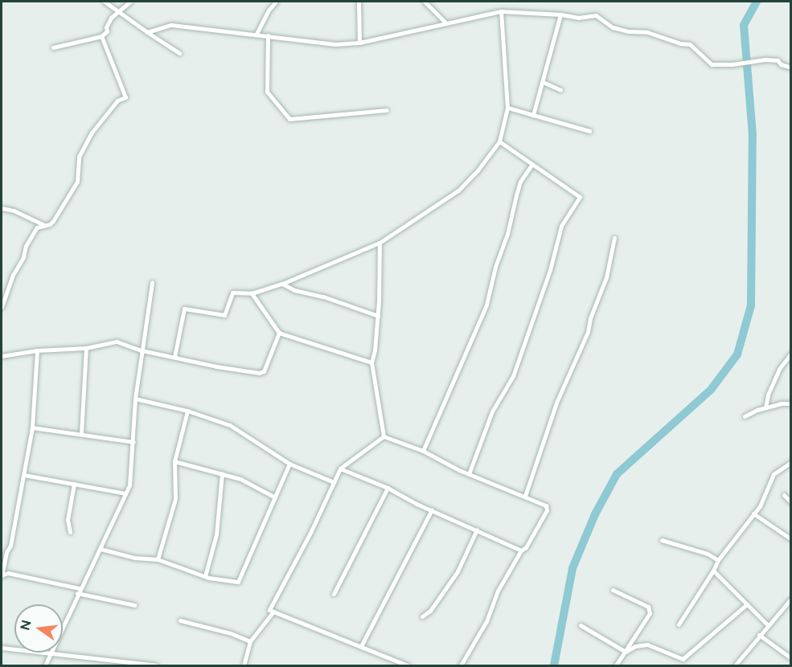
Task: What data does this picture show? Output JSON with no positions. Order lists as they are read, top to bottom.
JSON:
{
  "north": "left"
}
